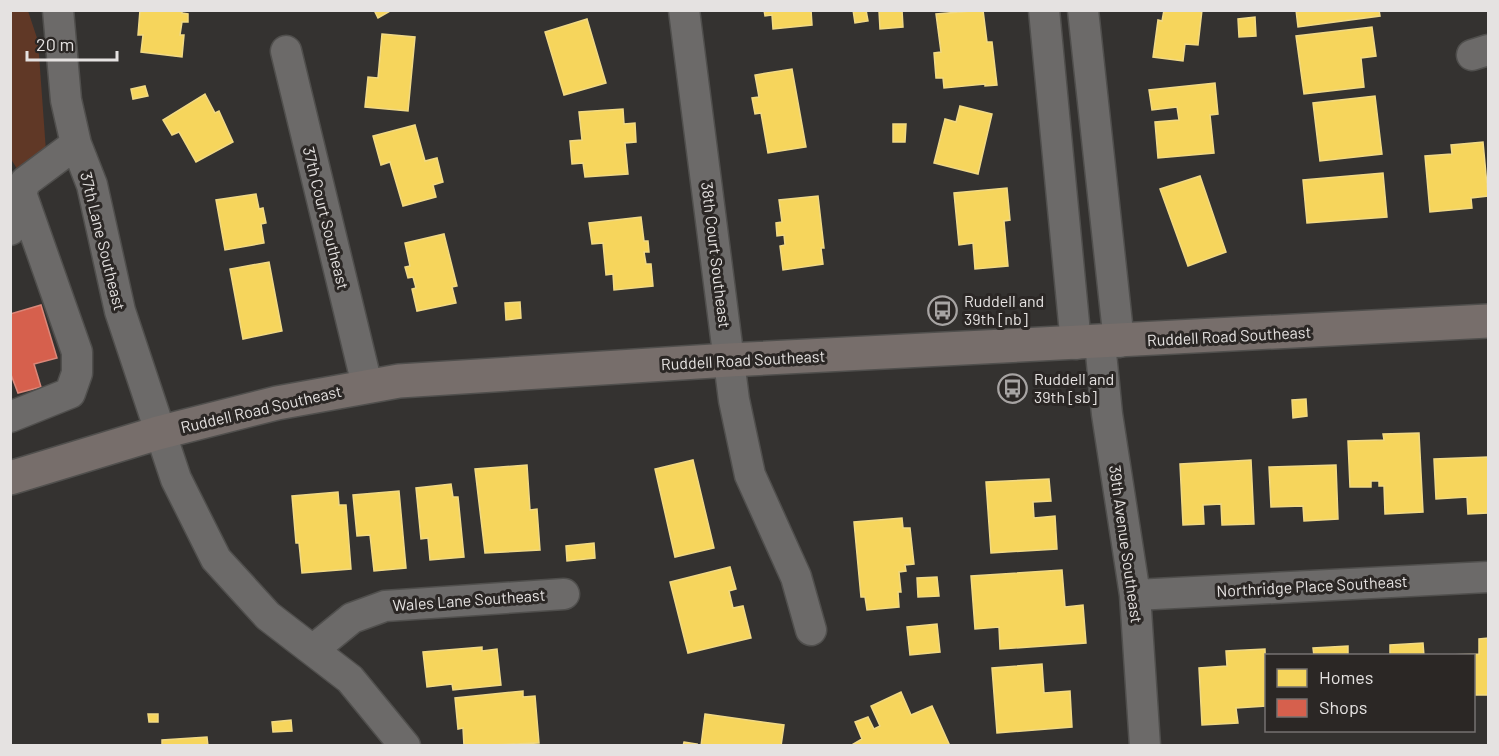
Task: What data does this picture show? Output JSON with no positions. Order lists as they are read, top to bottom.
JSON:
{
  "streets": {
    "main road": ["Ruddell Road Southeast"],
    "street": [
      "37th Court Southeast",
      "37th Lane Southeast",
      "38th Court Southeast",
      "39th Avenue Southeast",
      "Northridge Place Southeast",
      "Wales Lane Southeast"
    ]
  },
  "crossings": [
    ["37th Court Southeast", "Ruddell Road Southeast"],
    ["37th Lane Southeast", "Ruddell Road Southeast"],
    ["37th Lane Southeast", "Wales Lane Southeast"],
    ["38th Court Southeast", "Ruddell Road Southeast"],
    ["Ruddell Road Southeast", "39th Avenue Southeast"],
    ["39th Avenue Southeast", "Northridge Place Southeast"]
  ],
  "places": {
    "bus stop": ["Ruddell and 39th [nb]", "Ruddell and 39th [sb]"]
  },
  "legend": ["Homes", "Shops"],
  "scale_bar": "20 m"
}
